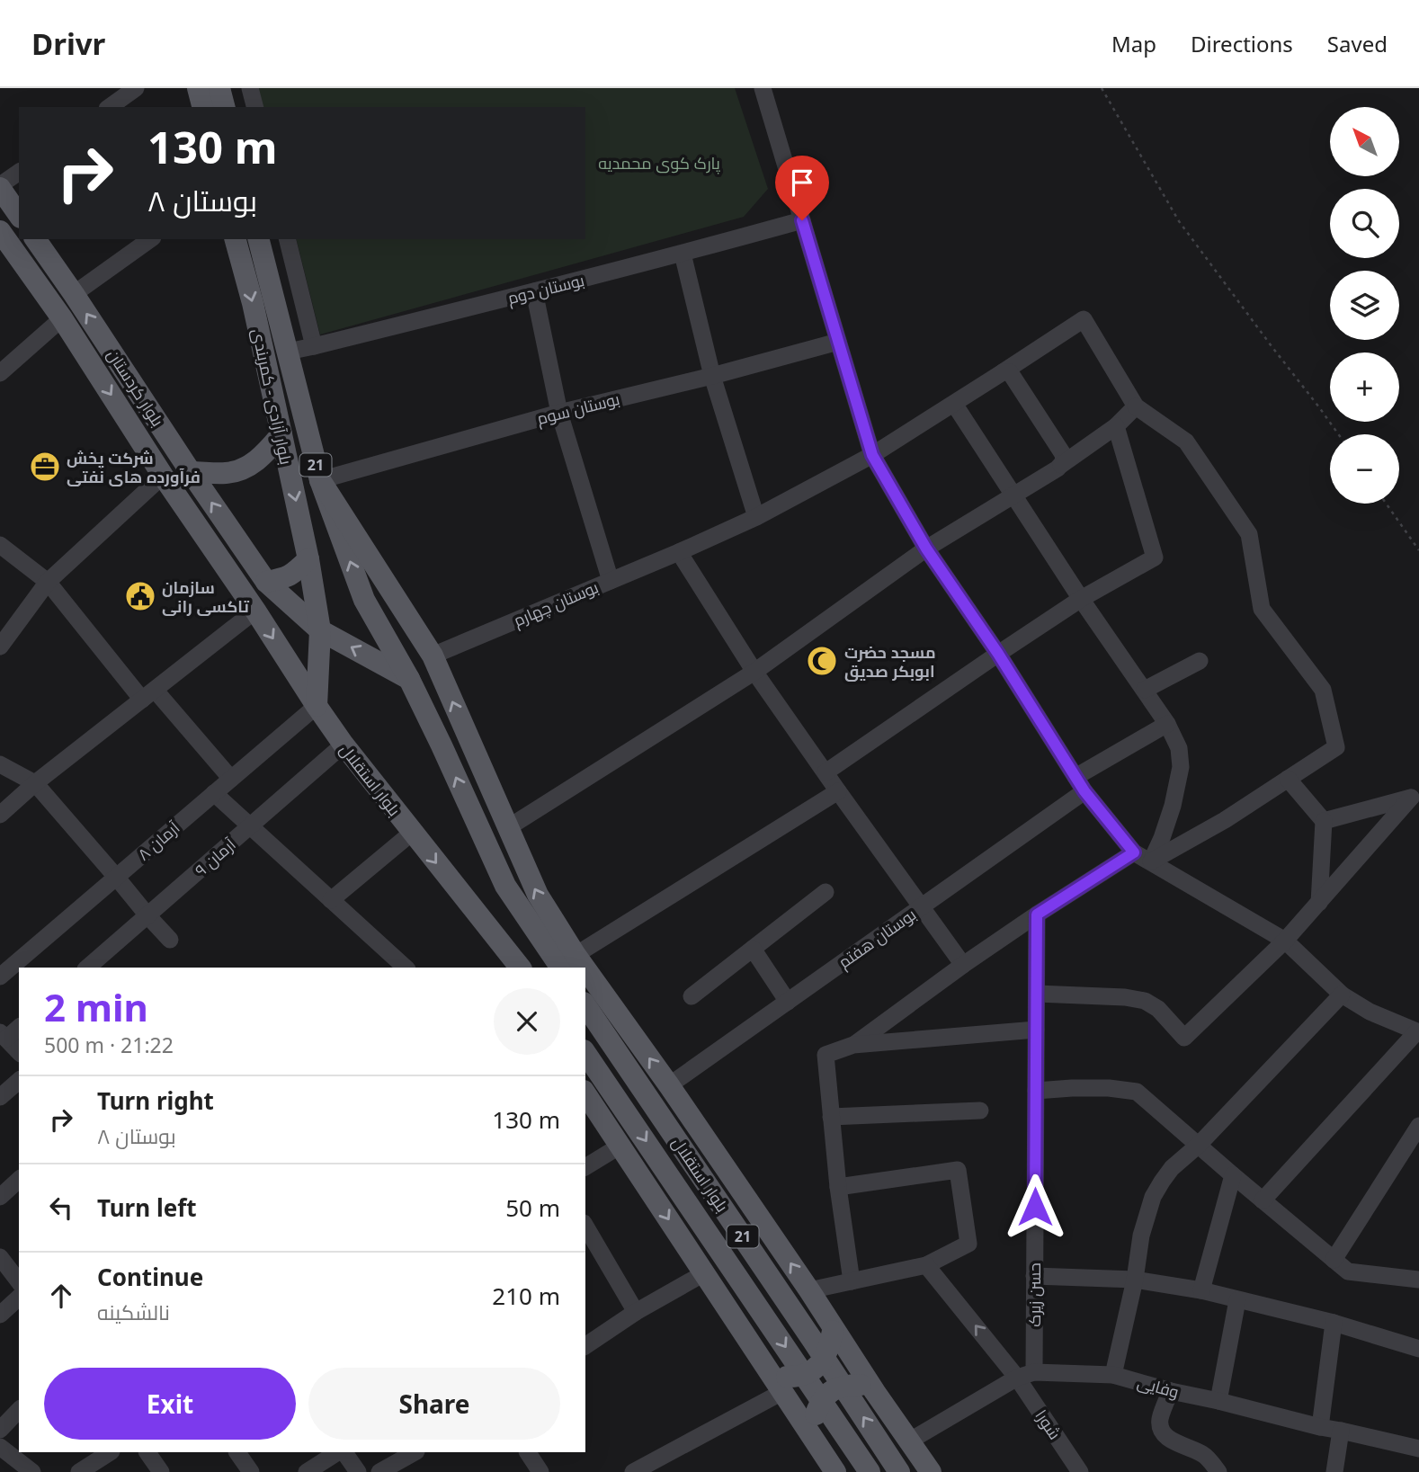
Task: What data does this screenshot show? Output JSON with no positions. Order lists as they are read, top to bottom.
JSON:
{
  "streets": {
    "main road": [
      "بلوار کردستان",
      "بلوار آزادی - کمربندی",
      "21",
      "بلوار استقلال"
    ],
    "street": [
      "بوستان دوم",
      "بوستان سوم",
      "بوستان چهارم",
      "آرمان ۸",
      "آرمان ۹",
      "بوستان هفتم",
      "حسن زیرک",
      "وفایی",
      "شورا"
    ]
  },
  "crossings": [
    ["بوستان دوم", "بلوار آزادی - کمربندی"],
    ["بلوار کردستان", "بلوار آزادی - کمربندی"],
    ["بلوار کردستان", "21"],
    ["بلوار کردستان", "بلوار استقلال"],
    ["بلوار کردستان", "آرمان ۸"],
    ["بلوار آزادی - کمربندی", "بوستان سوم"],
    ["بلوار آزادی - کمربندی", "21"],
    ["بلوار آزادی - کمربندی", "بلوار استقلال"],
    ["بلوار آزادی - کمربندی", "آرمان ۸"],
    ["بلوار استقلال", "آرمان ۸"],
    ["بلوار استقلال", "آرمان ۹"],
    ["حسن زیرک", "وفایی"],
    ["حسن زیرک", "شورا"],
    ["وفایی", "شورا"]
  ],
  "one_way": ["شورا"],
  "parks": ["پارک کوی محمدیه"],
  "places": {
    "office": ["شرکت پخش فرآورده های نفتی"],
    "public building": ["سازمان تاکسی رانی"],
    "mosque": ["مسجد حضرت ابوبکر صدیق"]
  },
  "north": "top left",
  "page": {
    "header": "Drivr",
    "nav": ["Map", "Directions", "Saved"],
    "map_buttons": ["+", "−"],
    "turn": ["130 m", "بوستان ۸"],
    "heading": ["2 min", "500 m · 21:22"],
    "list": [
      {
        "name": "Turn right",
        "note": "بوستان ۸",
        "value": "130 m"
      },
      {
        "name": "Turn left",
        "value": "50 m"
      },
      {
        "name": "Continue",
        "note": "نالشکینه",
        "value": "210 m"
      }
    ],
    "buttons": ["Exit", "Share"]
  }
}
